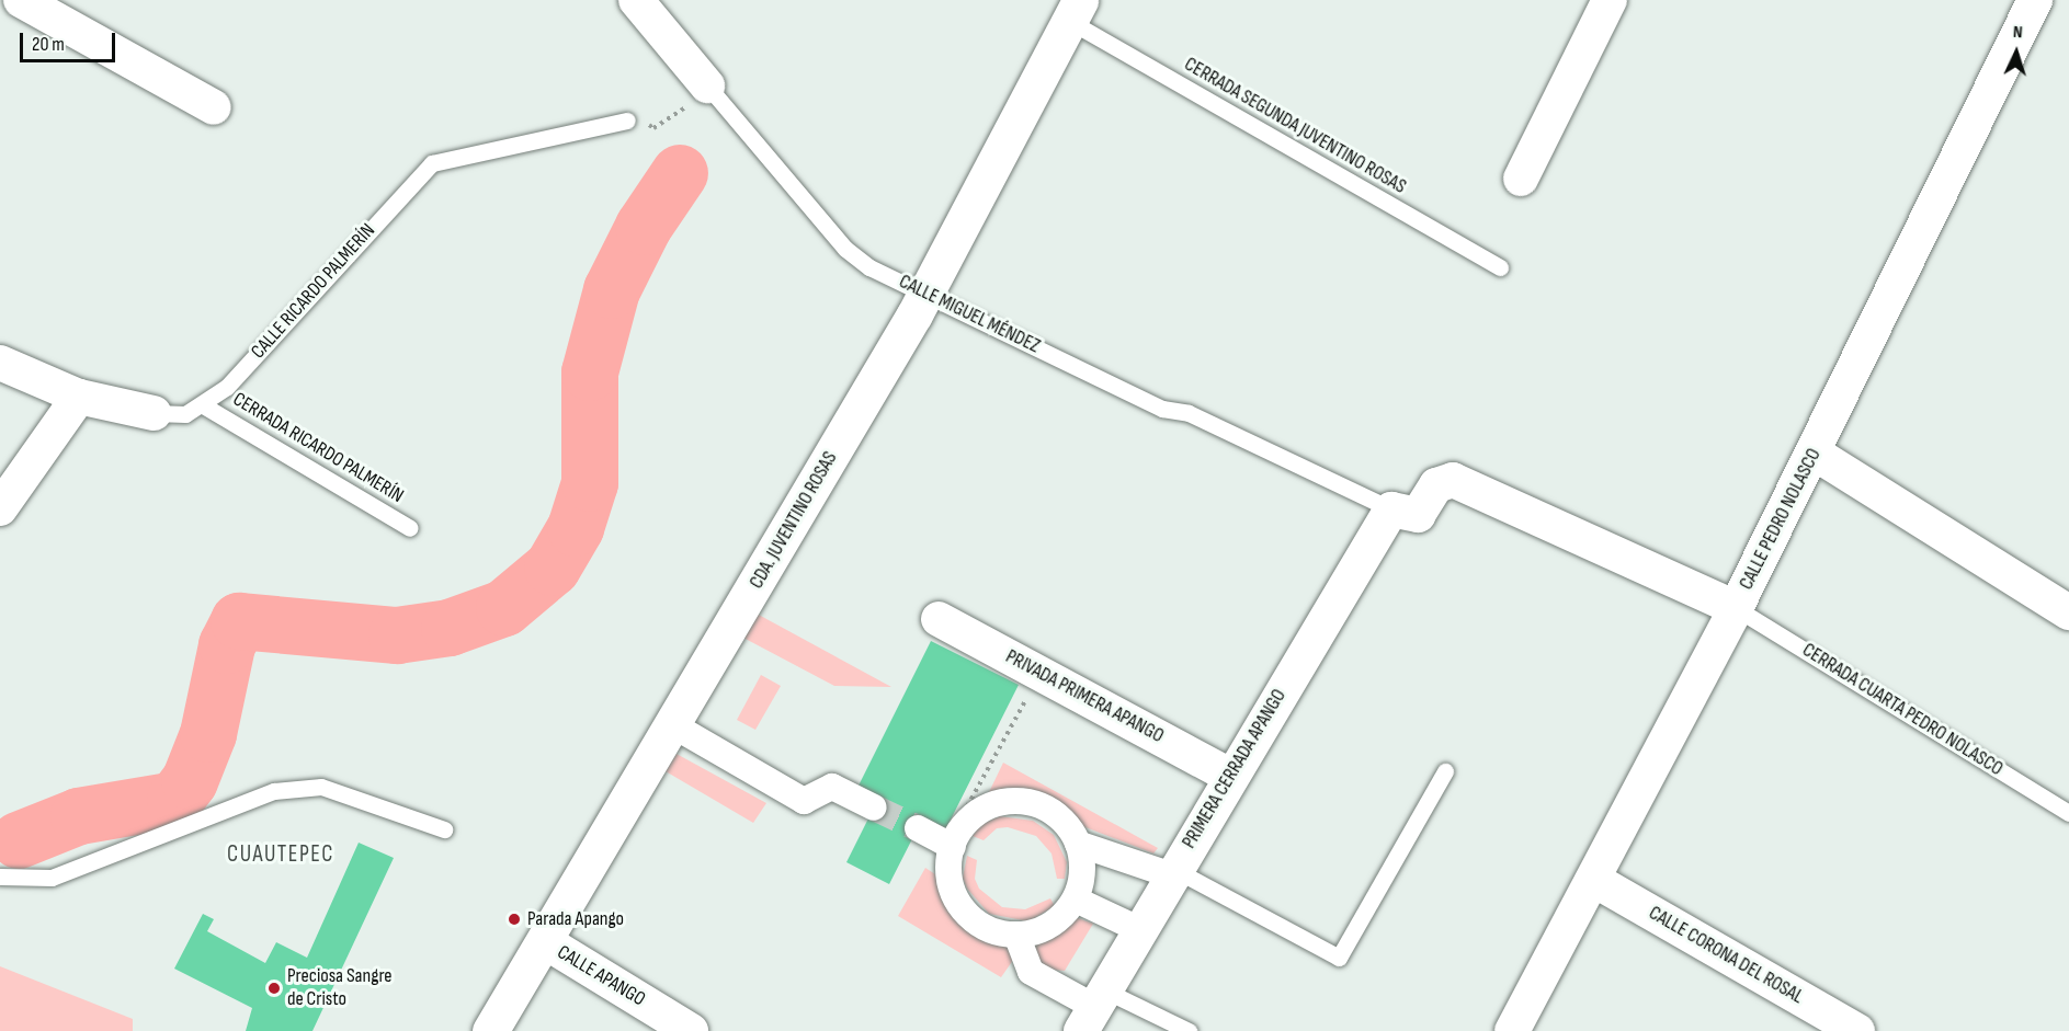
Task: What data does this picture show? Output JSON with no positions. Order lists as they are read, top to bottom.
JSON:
{
  "streets": {
    "street": [
      "CALLE MIGUEL MÉNDEZ",
      "CALLE PEDRO NOLASCO",
      "CDA. JUVENTINO ROSAS",
      "PRIVADA PRIMERA APANGO",
      "PRIMERA CERRADA APANGO",
      "CALLE CORONA DEL ROSAL",
      "CALLE APANGO"
    ],
    "lane": [
      "CERRADA SEGUNDA JUVENTINO ROSAS",
      "CALLE RICARDO PALMERÍN",
      "CERRADA RICARDO PALMERÍN",
      "CERRADA CUARTA PEDRO NOLASCO"
    ]
  },
  "crossings": [
    ["CERRADA SEGUNDA JUVENTINO ROSAS", "CDA. JUVENTINO ROSAS"],
    ["CALLE RICARDO PALMERÍN", "CERRADA RICARDO PALMERÍN"],
    ["CALLE MIGUEL MÉNDEZ", "CDA. JUVENTINO ROSAS"],
    ["CALLE MIGUEL MÉNDEZ", "PRIMERA CERRADA APANGO"],
    ["CALLE PEDRO NOLASCO", "CERRADA CUARTA PEDRO NOLASCO"],
    ["CALLE PEDRO NOLASCO", "CALLE CORONA DEL ROSAL"],
    ["CDA. JUVENTINO ROSAS", "CALLE APANGO"],
    ["PRIVADA PRIMERA APANGO", "PRIMERA CERRADA APANGO"]
  ],
  "districts": ["CUAUTEPEC"],
  "places": ["Parada Apango", "Preciosa Sangre de Cristo"],
  "scale_bar": "20 m",
  "north": "top"
}
